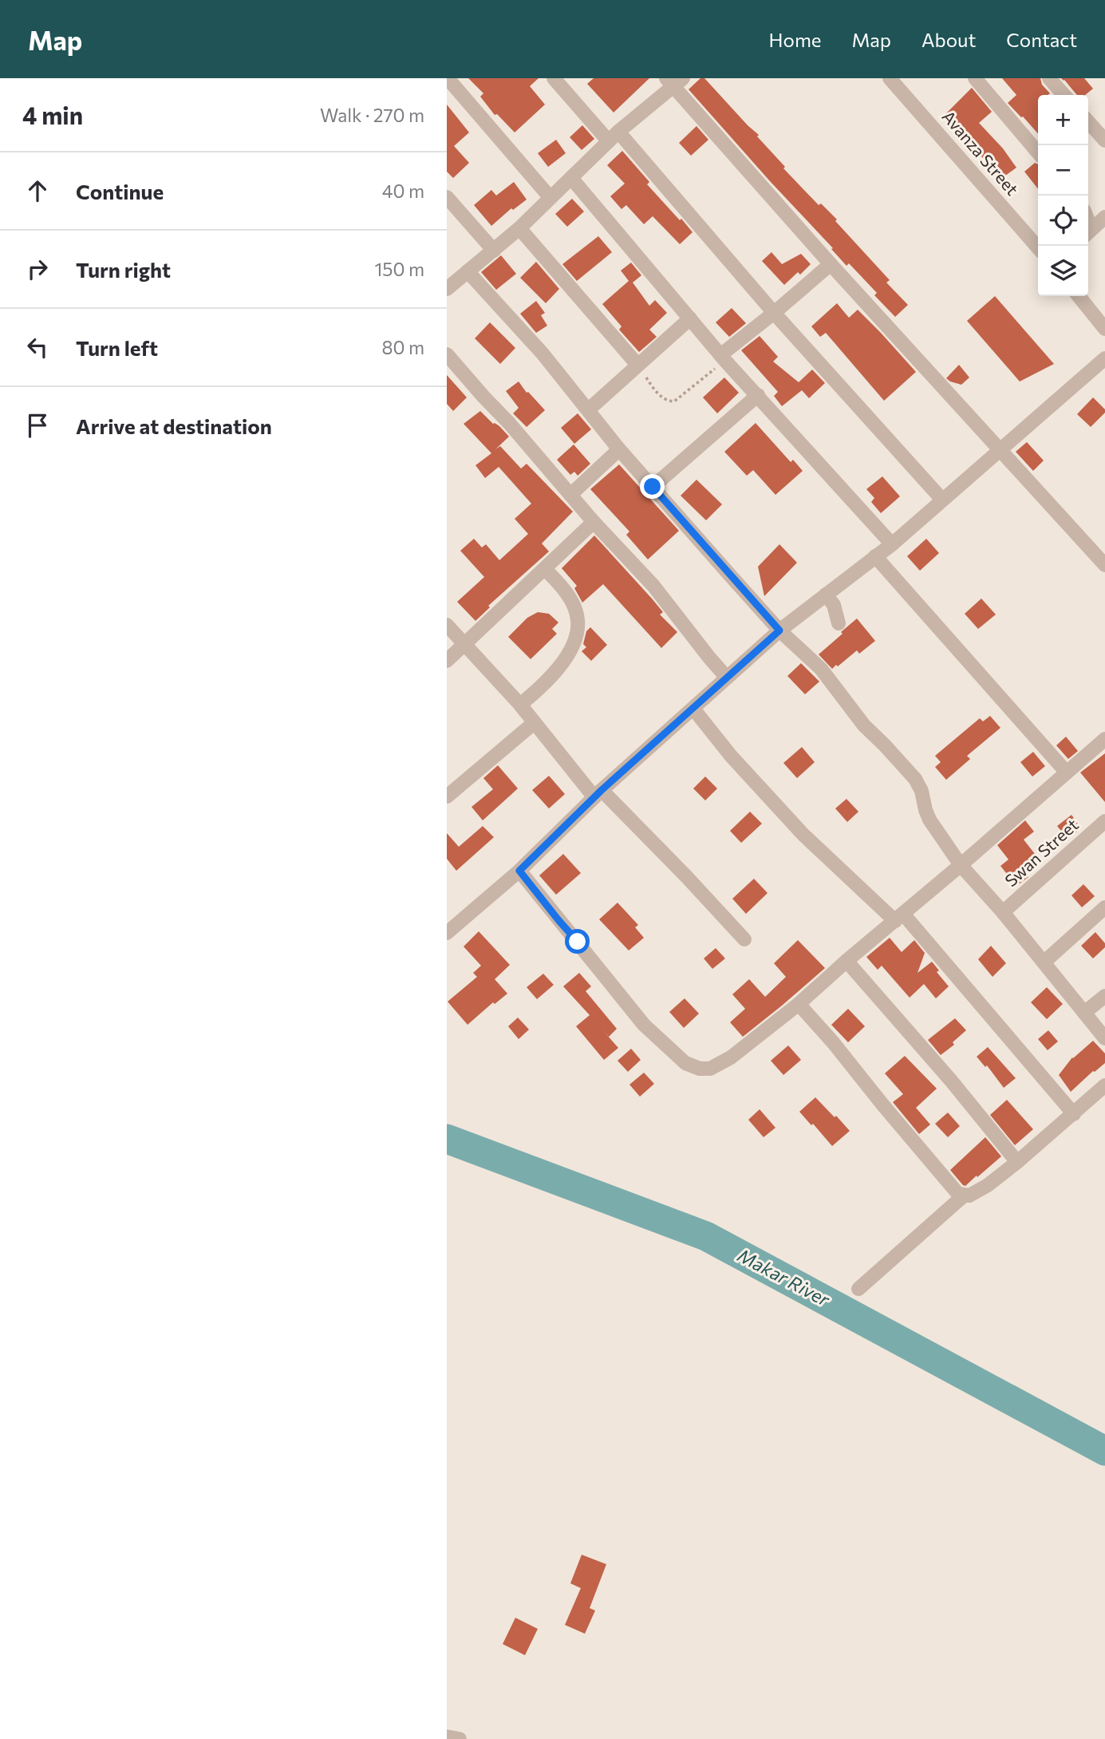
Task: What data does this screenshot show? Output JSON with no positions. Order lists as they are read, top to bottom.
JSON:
{
  "streets": {
    "street": ["Avanza Street", "Swan Street"]
  },
  "water": ["Makar River"],
  "page": {
    "header": "Map",
    "nav": [
      "Home",
      "Map",
      "About",
      "Contact"
    ],
    "heading": ["4 min", "Walk · 270 m"],
    "map_buttons": ["+", "−"],
    "list": [
      ["Continue", "40 m"],
      ["Turn right", "150 m"],
      ["Turn left", "80 m"],
      "Arrive at destination"
    ]
  }
}
